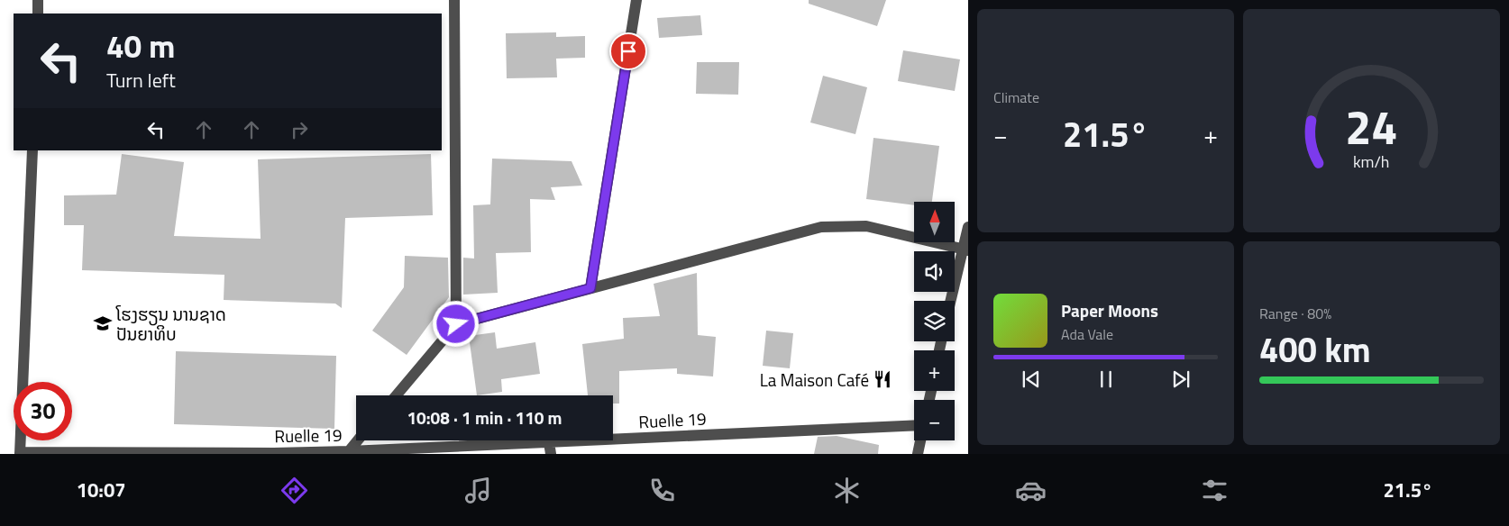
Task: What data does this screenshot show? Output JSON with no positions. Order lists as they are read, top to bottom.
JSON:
{
  "streets": {
    "street": ["Ruelle 19"]
  },
  "places": {
    "school or university": ["ໂຮງຮຽນ ນານຊາດ ປັນຍາທິບ"],
    "restaurant": ["La Maison Café"]
  },
  "north": "top",
  "page": {
    "tile": [
      "Climate",
      ["Range · 80%", "400 km"]
    ],
    "turn": ["40 m", "Turn left"],
    "heat": ["−", "21.5°", "+"],
    "map_buttons": ["+", "−"],
    "song": ["Paper Moons", "Ada Vale"],
    "limit": "30",
    "trip": "10:08 · 1 min · 110 m",
    "tabs": ["10:07", "21.5°"],
    "gauge": ["24", "km/h"]
  }
}
